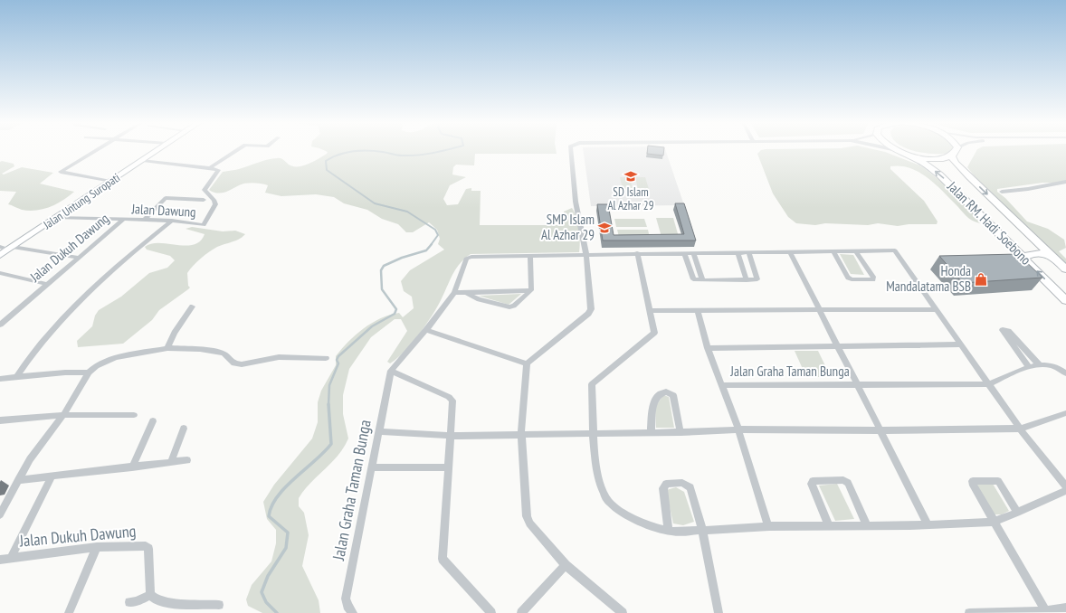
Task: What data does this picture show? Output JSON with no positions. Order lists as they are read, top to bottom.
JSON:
{
  "streets": {
    "main road": ["Jalan Untung Suropati", "Jalan RM. Hadi Soebono"],
    "street": ["Jalan Dawung", "Jalan Dukuh Dawung", "Jalan Graha Taman Bunga"]
  },
  "crossings": [
    ["Jalan Untung Suropati", "Jalan Dawung"],
    ["Jalan Dawung", "Jalan Dukuh Dawung"]
  ],
  "places": {
    "school or university": ["SD Islam Al Azhar 29", "SMP Islam Al Azhar 29"],
    "shop": ["Honda Mandalatama BSB"]
  }
}
